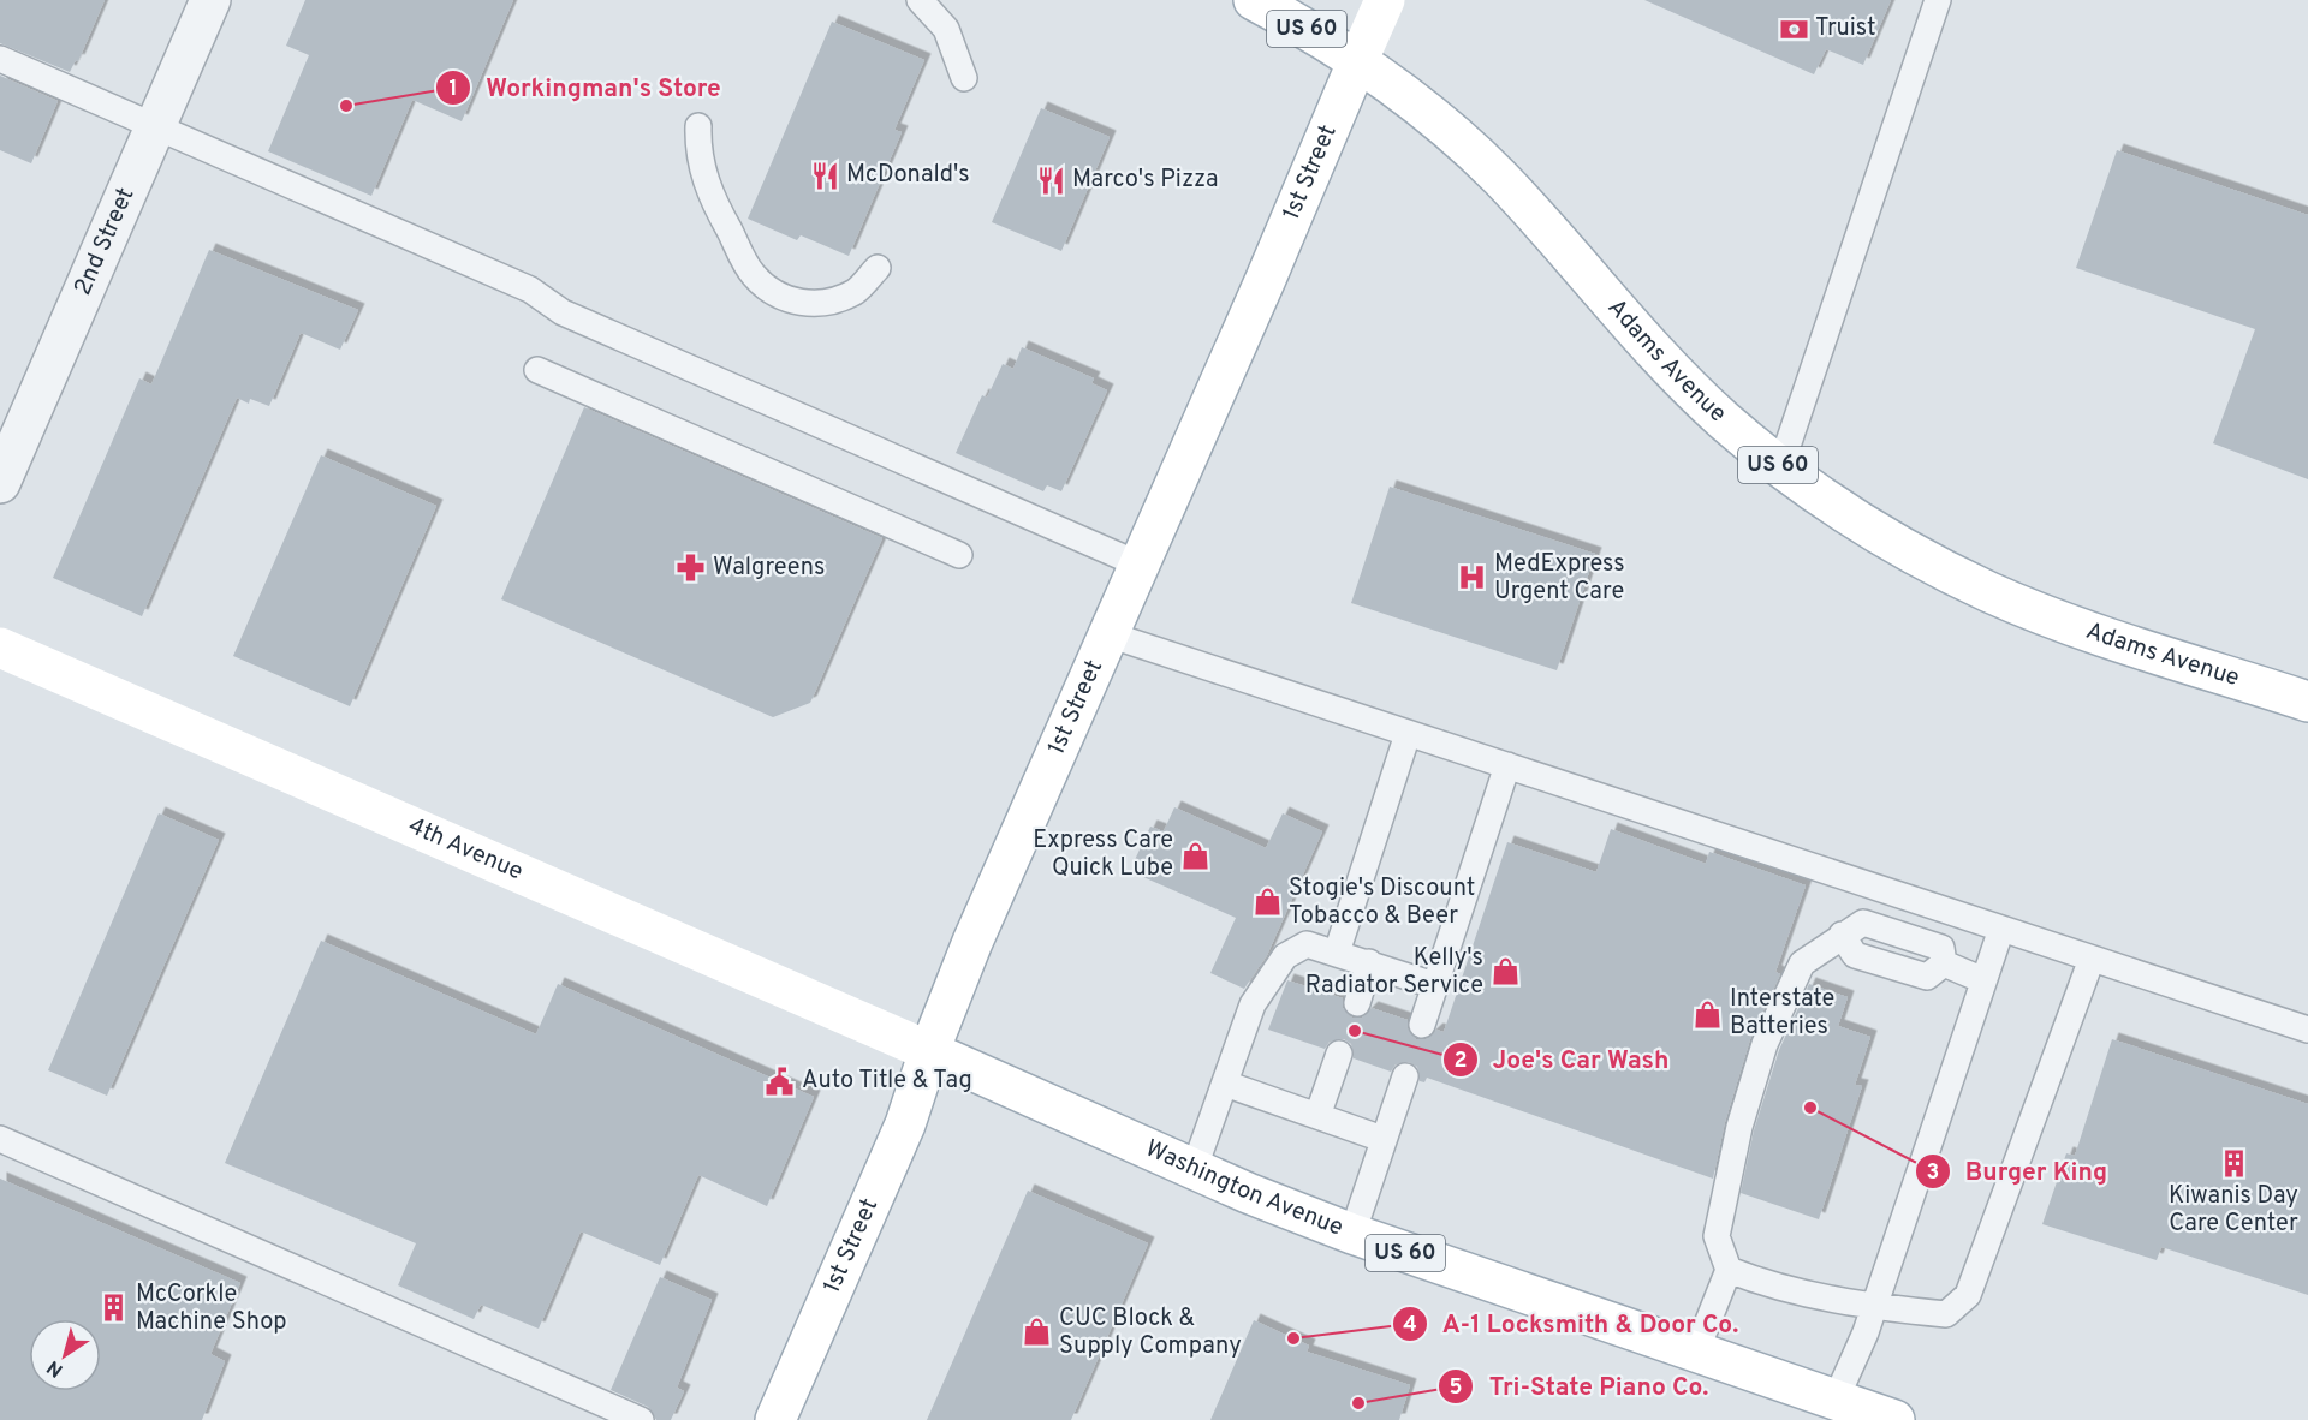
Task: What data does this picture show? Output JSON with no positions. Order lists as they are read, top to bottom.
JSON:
{
  "streets": {
    "main road": [
      "US 60",
      "1st Street",
      "Adams Avenue",
      "4th Avenue",
      "Washington Avenue"
    ],
    "street": ["2nd Street"]
  },
  "crossings": [
    ["US 60", "1st Street"],
    ["US 60", "Adams Avenue"],
    ["1st Street", "Adams Avenue"],
    ["1st Street", "4th Avenue"],
    ["1st Street", "Washington Avenue"],
    ["4th Avenue", "Washington Avenue"]
  ],
  "places": {
    "bank": ["Truist"],
    "other": [
      "Workingman's Store",
      "Joe's Car Wash",
      "Burger King",
      "A-1 Locksmith & Door Co.",
      "Tri-State Piano Co."
    ],
    "restaurant": ["McDonald's", "Marco's Pizza"],
    "pharmacy": ["Walgreens"],
    "hospital": ["MedExpress Urgent Care"],
    "shop": [
      "Express Care Quick Lube",
      "Stogie's Discount Tobacco & Beer",
      "Kelly's Radiator Service",
      "Interstate Batteries",
      "CUC Block & Supply Company"
    ],
    "public building": ["Auto Title & Tag"],
    "building": ["Kiwanis Day Care Center", "McCorkle Machine Shop"]
  },
  "north": "bottom left"
}
